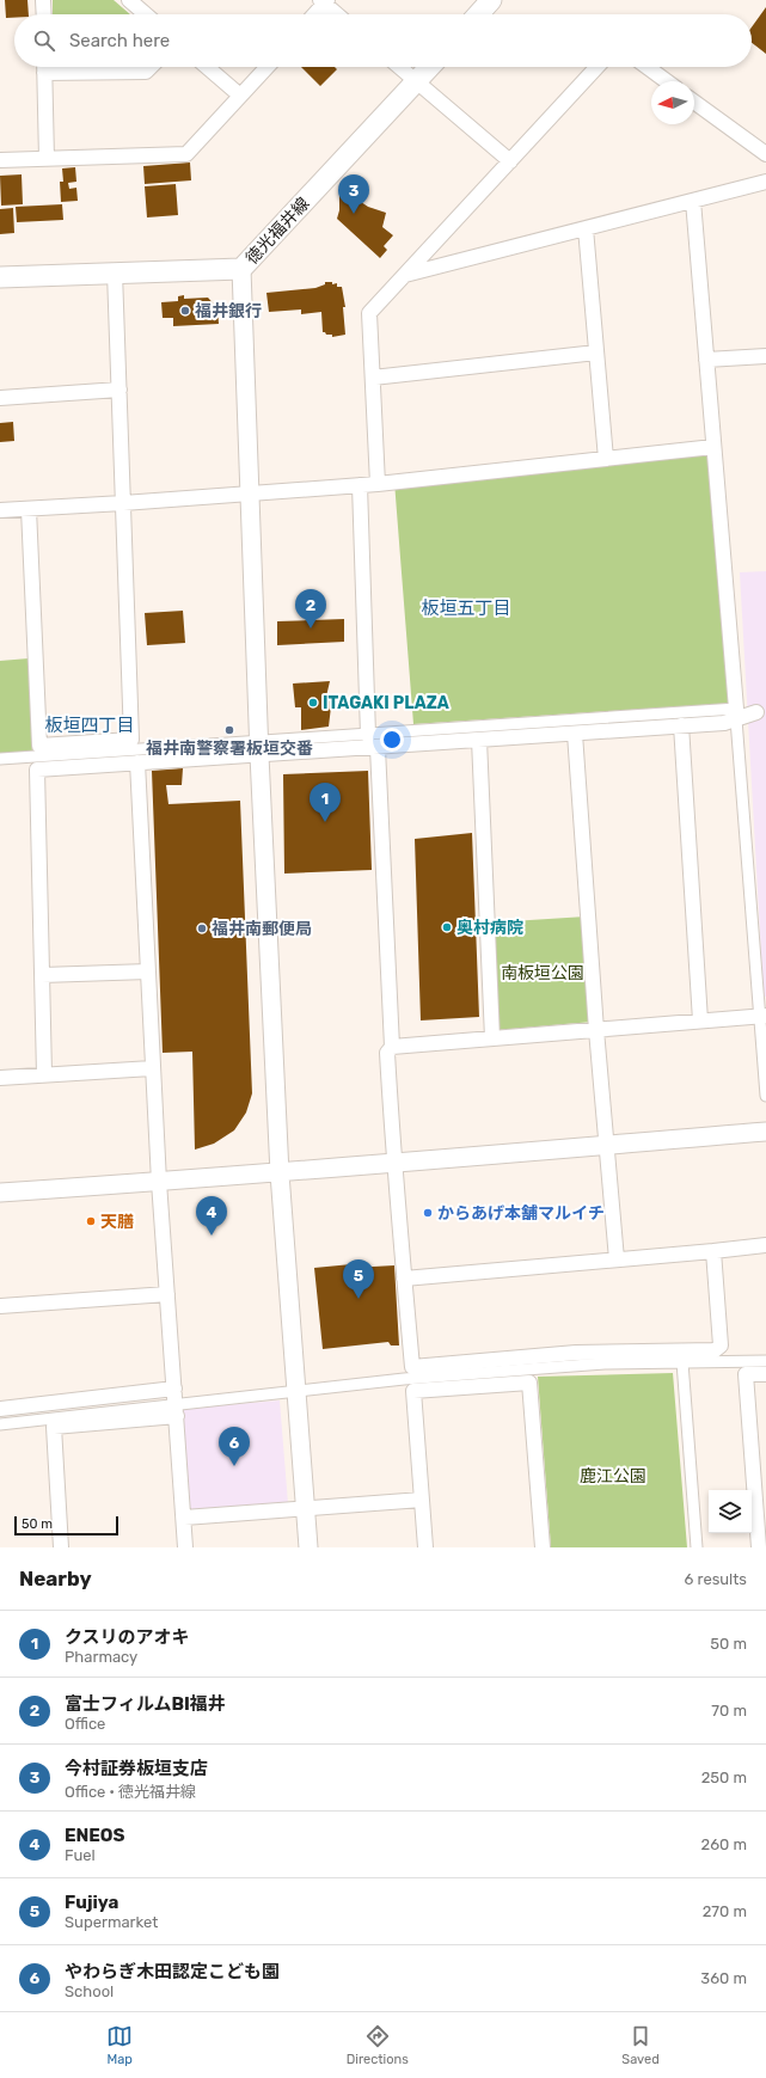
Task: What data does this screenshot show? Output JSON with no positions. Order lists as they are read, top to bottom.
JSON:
{
  "streets": {
    "main road": ["徳光福井線"]
  },
  "districts": ["板垣五丁目", "板垣四丁目"],
  "parks": ["南板垣公園", "鹿江公園"],
  "places": [
    "福井銀行",
    "ITAGAKI PLAZA",
    "福井南警察署板垣交番",
    "奥村病院",
    "福井南郵便局",
    "からあげ本舗マルイチ",
    "天膳"
  ],
  "scale_bar": "50 m",
  "north": "left",
  "page": {
    "search": "Search here",
    "pins": [
      "3",
      "2",
      "1",
      "4",
      "5",
      "6"
    ],
    "scale": "50 m",
    "heading": ["Nearby", "6 results"],
    "list": [
      {
        "mark": "1",
        "name": "クスリのアオキ",
        "note": "Pharmacy",
        "value": "50 m"
      },
      {
        "mark": "2",
        "name": "富士フィルムBI福井",
        "note": "Office",
        "value": "70 m"
      },
      {
        "mark": "3",
        "name": "今村証券板垣支店",
        "note": "Office · 徳光福井線",
        "value": "250 m"
      },
      {
        "mark": "4",
        "name": "ENEOS",
        "note": "Fuel",
        "value": "260 m"
      },
      {
        "mark": "5",
        "name": "Fujiya",
        "note": "Supermarket",
        "value": "270 m"
      },
      {
        "mark": "6",
        "name": "やわらぎ木田認定こども園",
        "note": "School",
        "value": "360 m"
      }
    ],
    "nav": ["Map", "Directions", "Saved"]
  }
}
